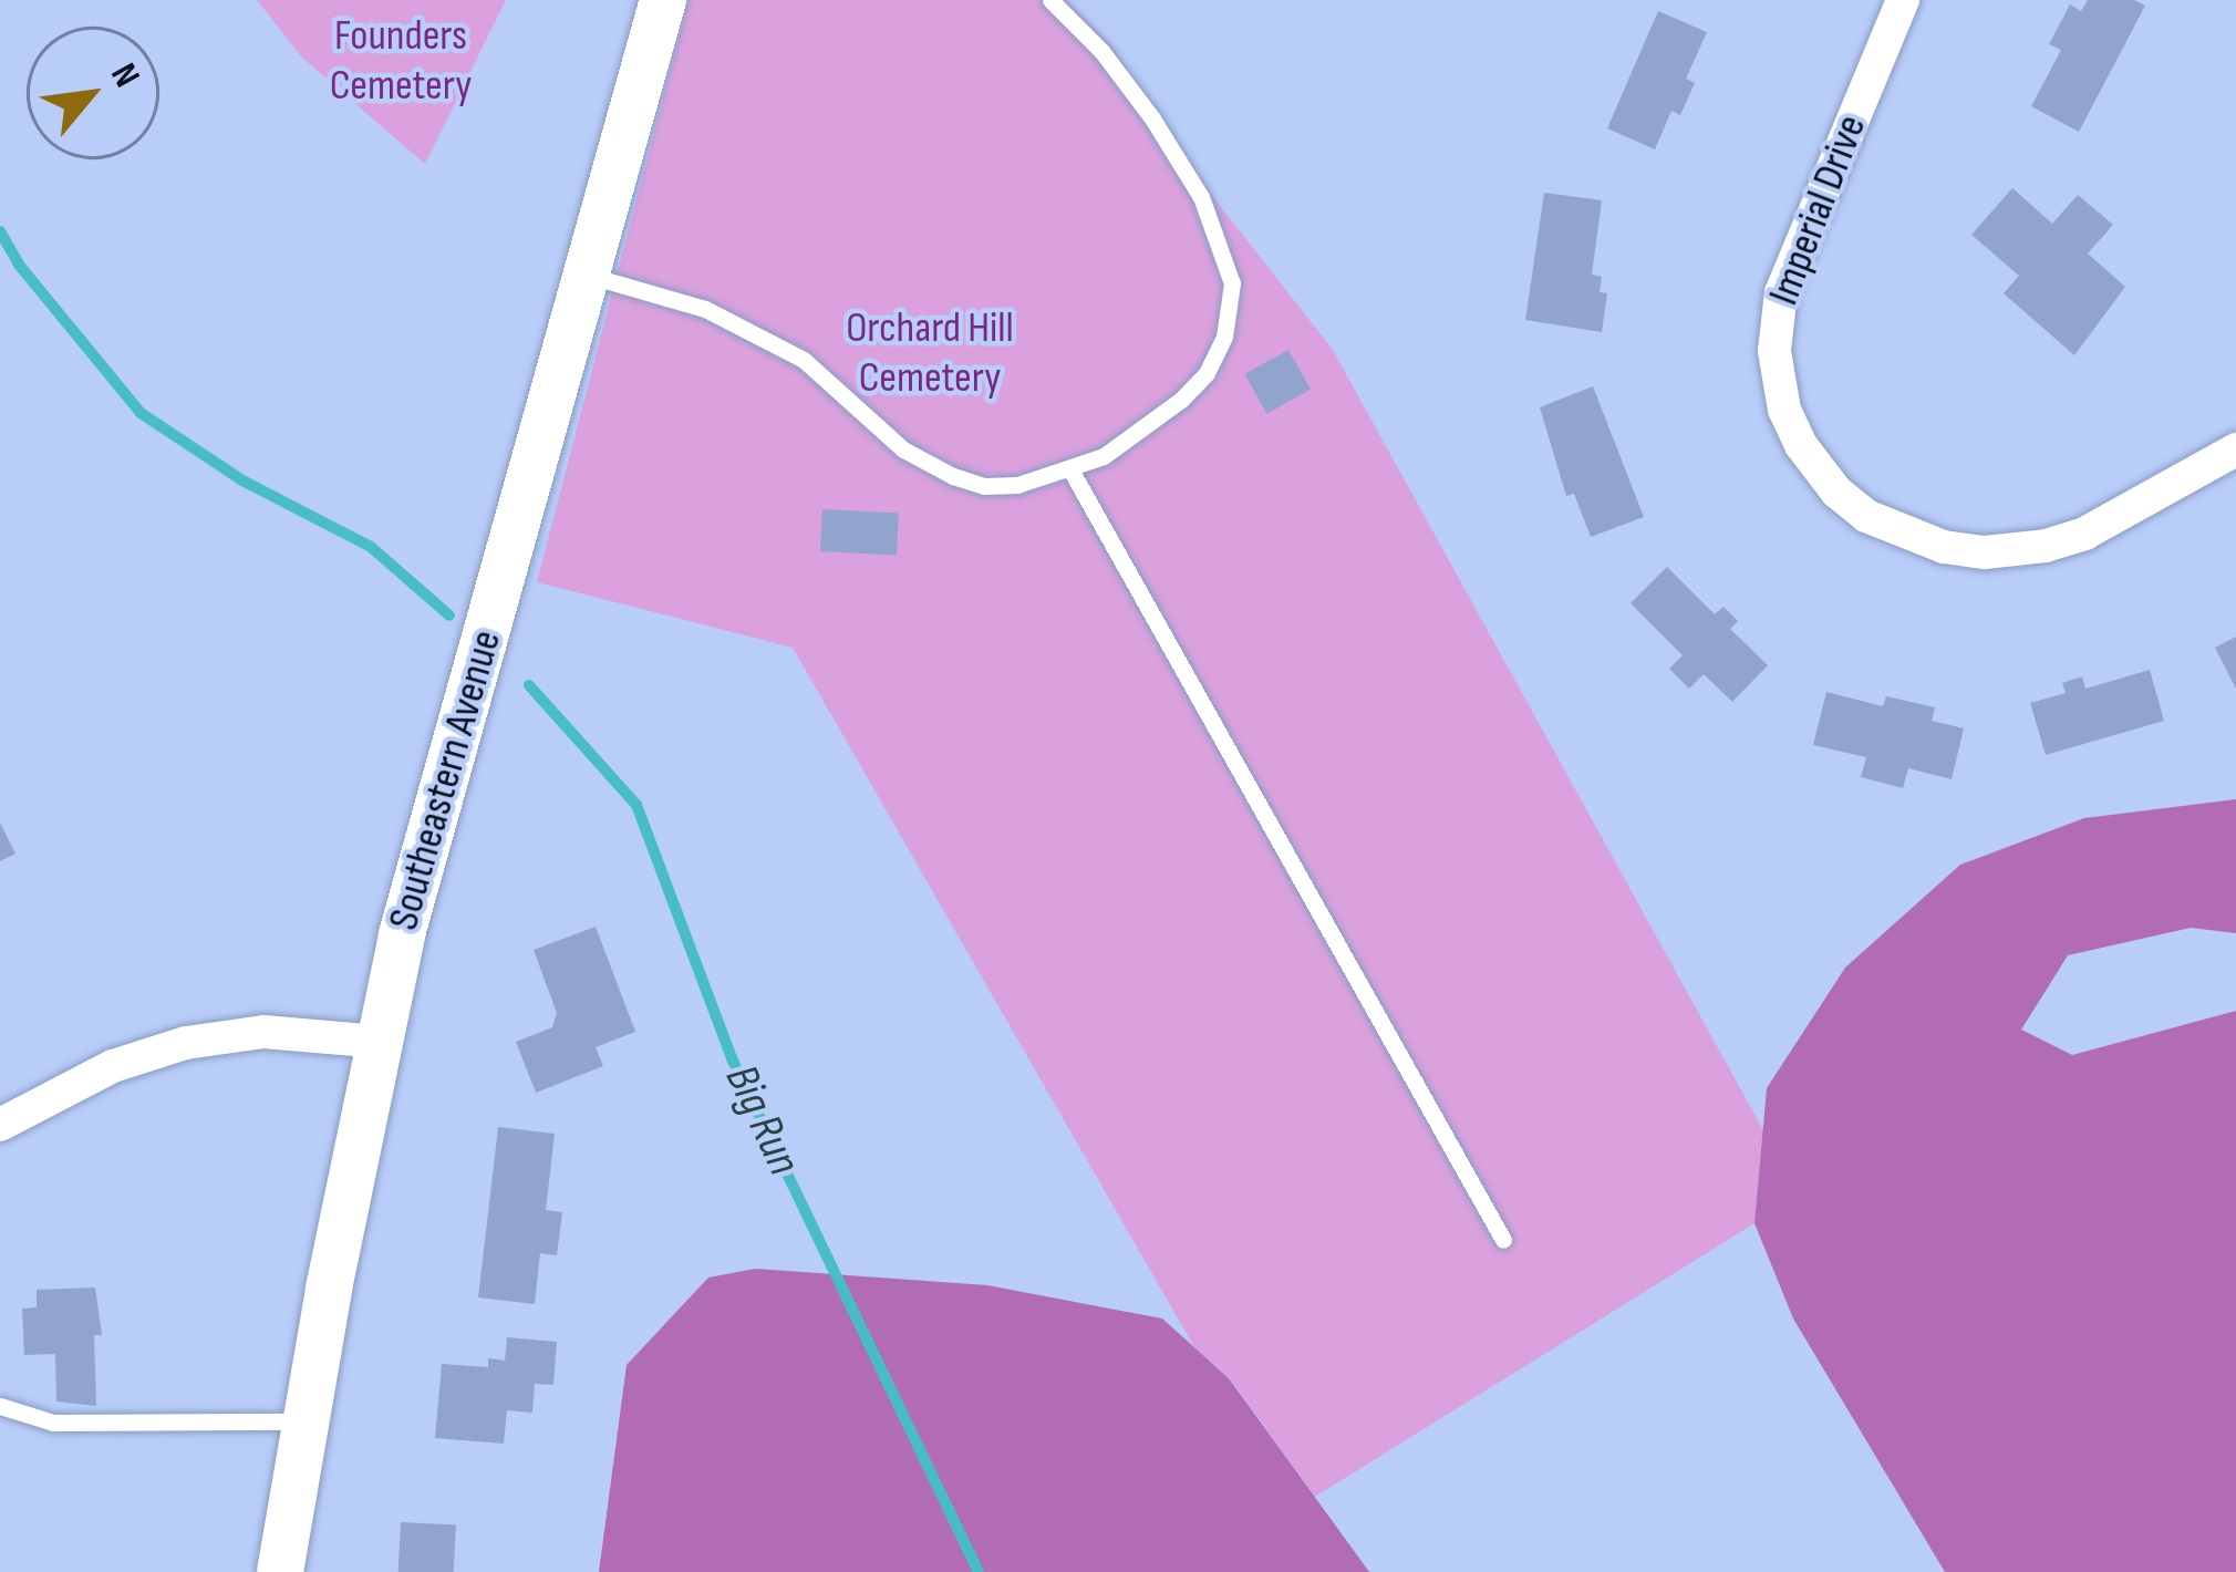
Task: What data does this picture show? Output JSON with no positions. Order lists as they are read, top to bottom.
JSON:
{
  "streets": {
    "street": ["Imperial Drive", "Southeastern Avenue"]
  },
  "water": ["Big Run"],
  "parks": ["Founders Cemetery", "Orchard Hill Cemetery"],
  "north": "top right"
}
